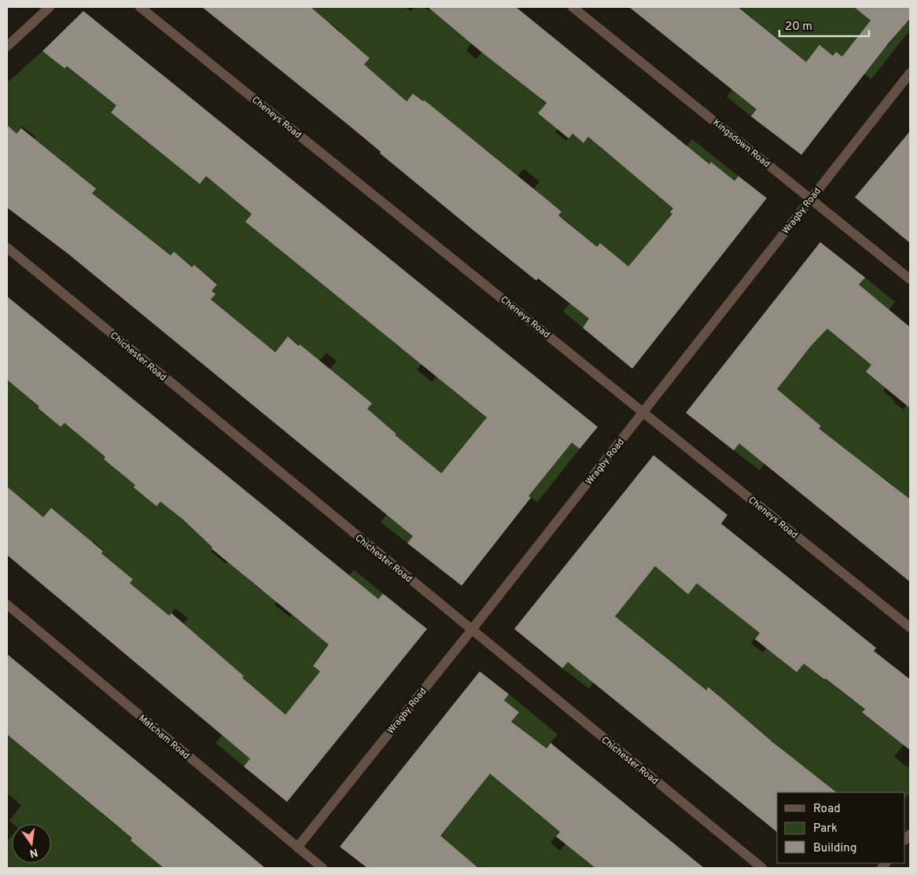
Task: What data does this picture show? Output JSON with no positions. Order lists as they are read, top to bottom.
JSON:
{
  "streets": {
    "street": [
      "Cheneys Road",
      "Kingsdown Road",
      "Wragby Road",
      "Chichester Road",
      "Matcham Road"
    ]
  },
  "crossings": [
    ["Cheneys Road", "Wragby Road"],
    ["Kingsdown Road", "Wragby Road"],
    ["Wragby Road", "Chichester Road"],
    ["Wragby Road", "Matcham Road"]
  ],
  "legend": ["Road", "Park", "Building"],
  "scale_bar": "20 m",
  "north": "bottom"
}
